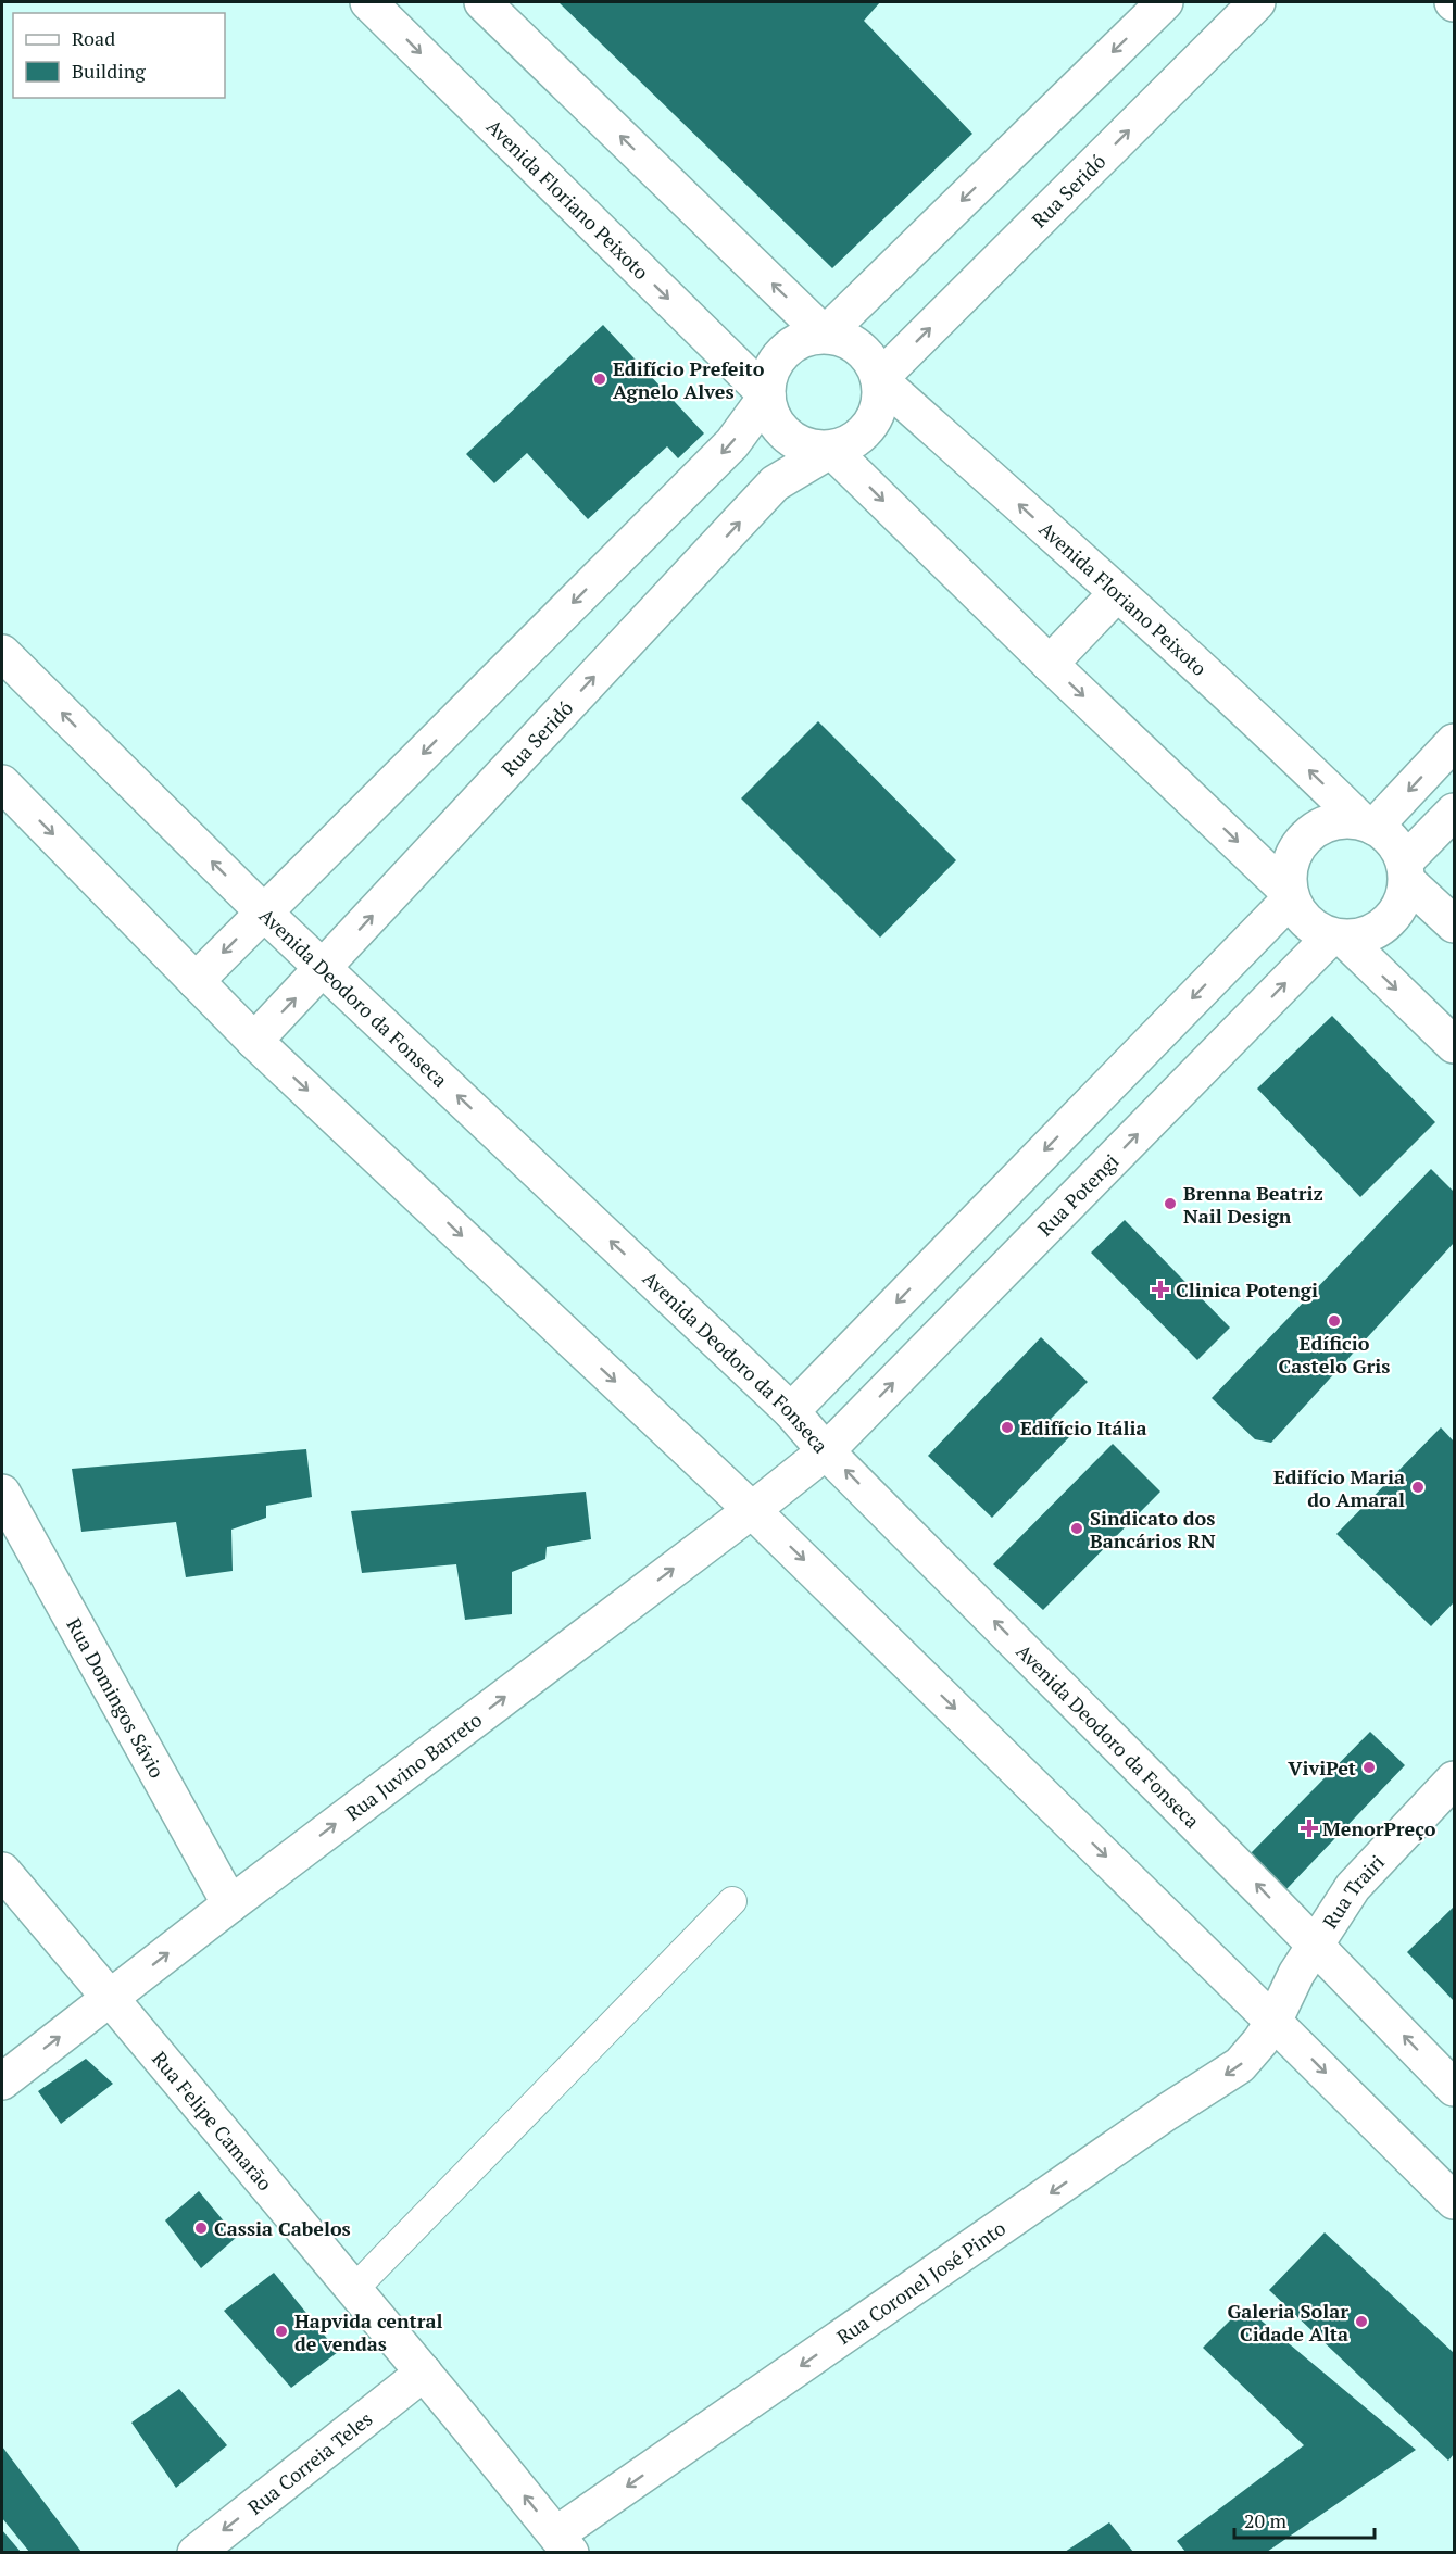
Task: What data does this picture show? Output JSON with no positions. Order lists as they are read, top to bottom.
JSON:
{
  "streets": {
    "main road": [
      "Rua Seridó",
      "Avenida Floriano Peixoto",
      "Avenida Deodoro da Fonseca",
      "Rua Potengi",
      "Rua Domingos Sávio",
      "Rua Juvino Barreto",
      "Rua Trairi",
      "Rua Felipe Camarão",
      "Rua Coronel José Pinto",
      "Rua Correia Teles"
    ]
  },
  "crossings": [
    ["Rua Seridó", "Avenida Floriano Peixoto"],
    ["Rua Seridó", "Avenida Deodoro da Fonseca"],
    ["Avenida Floriano Peixoto", "Rua Potengi"],
    ["Avenida Deodoro da Fonseca", "Rua Potengi"],
    ["Avenida Deodoro da Fonseca", "Rua Juvino Barreto"],
    ["Avenida Deodoro da Fonseca", "Rua Trairi"],
    ["Rua Potengi", "Rua Juvino Barreto"],
    ["Rua Domingos Sávio", "Rua Juvino Barreto"],
    ["Rua Juvino Barreto", "Rua Felipe Camarão"],
    ["Rua Trairi", "Rua Coronel José Pinto"],
    ["Rua Felipe Camarão", "Rua Coronel José Pinto"],
    ["Rua Felipe Camarão", "Rua Correia Teles"]
  ],
  "one_way": ["Rua Juvino Barreto", "Rua Coronel José Pinto", "Rua Correia Teles"],
  "places": {
    "other": [
      "Edifício Prefeito Agnelo Alves",
      "Brenna Beatriz Nail Design",
      "Edíficio Castelo Gris",
      "Edifício Itália",
      "Edifício Maria do Amaral",
      "Sindicato dos Bancários RN",
      "ViviPet",
      "Cassia Cabelos",
      "Galeria Solar Cidade Alta",
      "Hapvida central de vendas"
    ],
    "health": ["Clinica Potengi", "MenorPreço"]
  },
  "legend": ["Road", "Building"],
  "scale_bar": "20 m"
}
